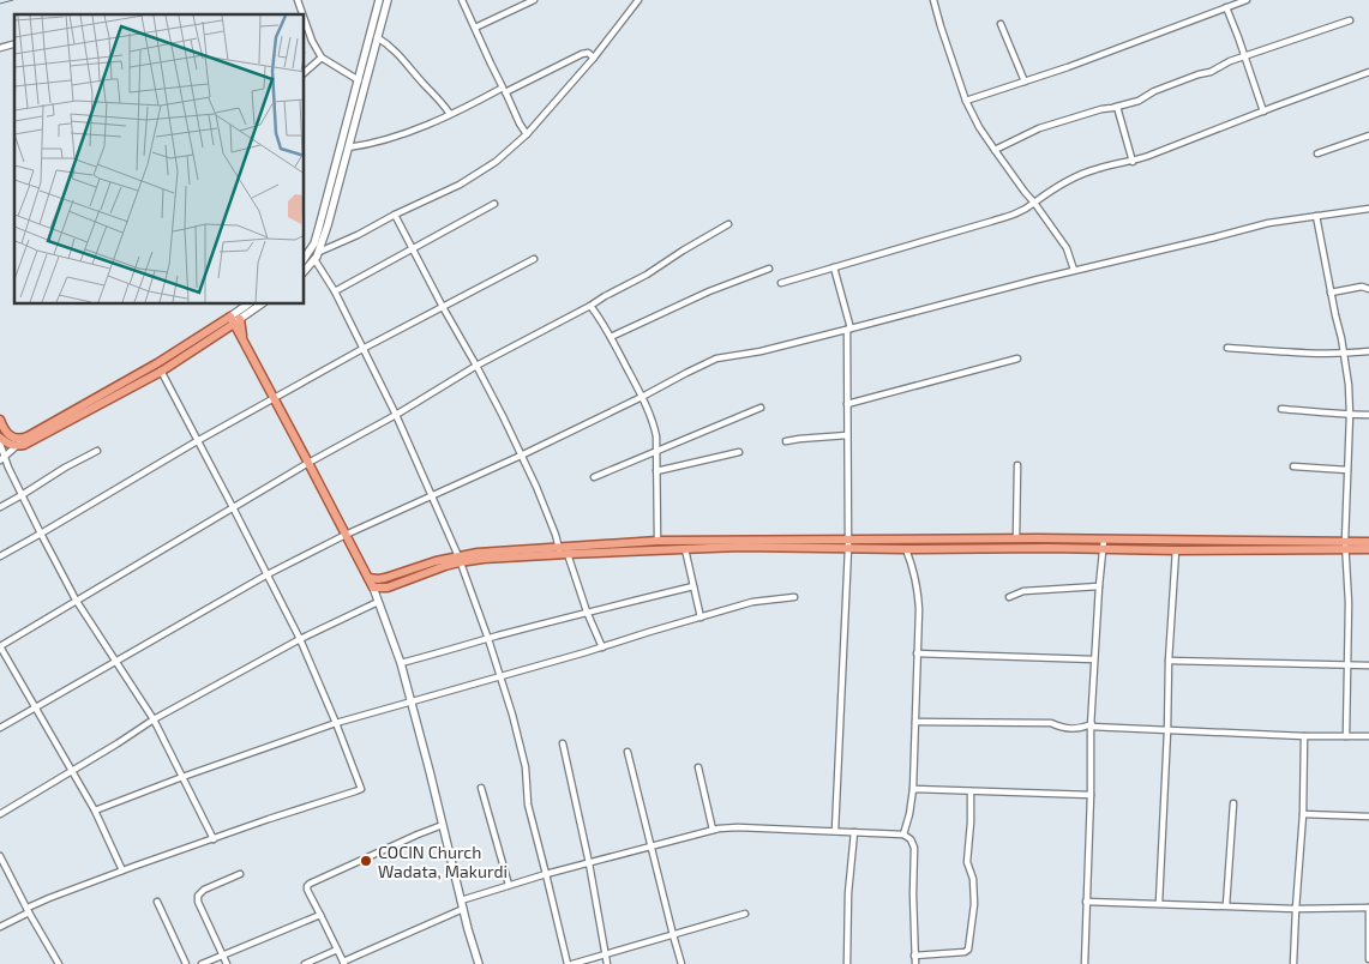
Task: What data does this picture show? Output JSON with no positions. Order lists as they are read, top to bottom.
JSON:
{
  "places": ["COCIN Church Wadata, Makurdi"]
}
